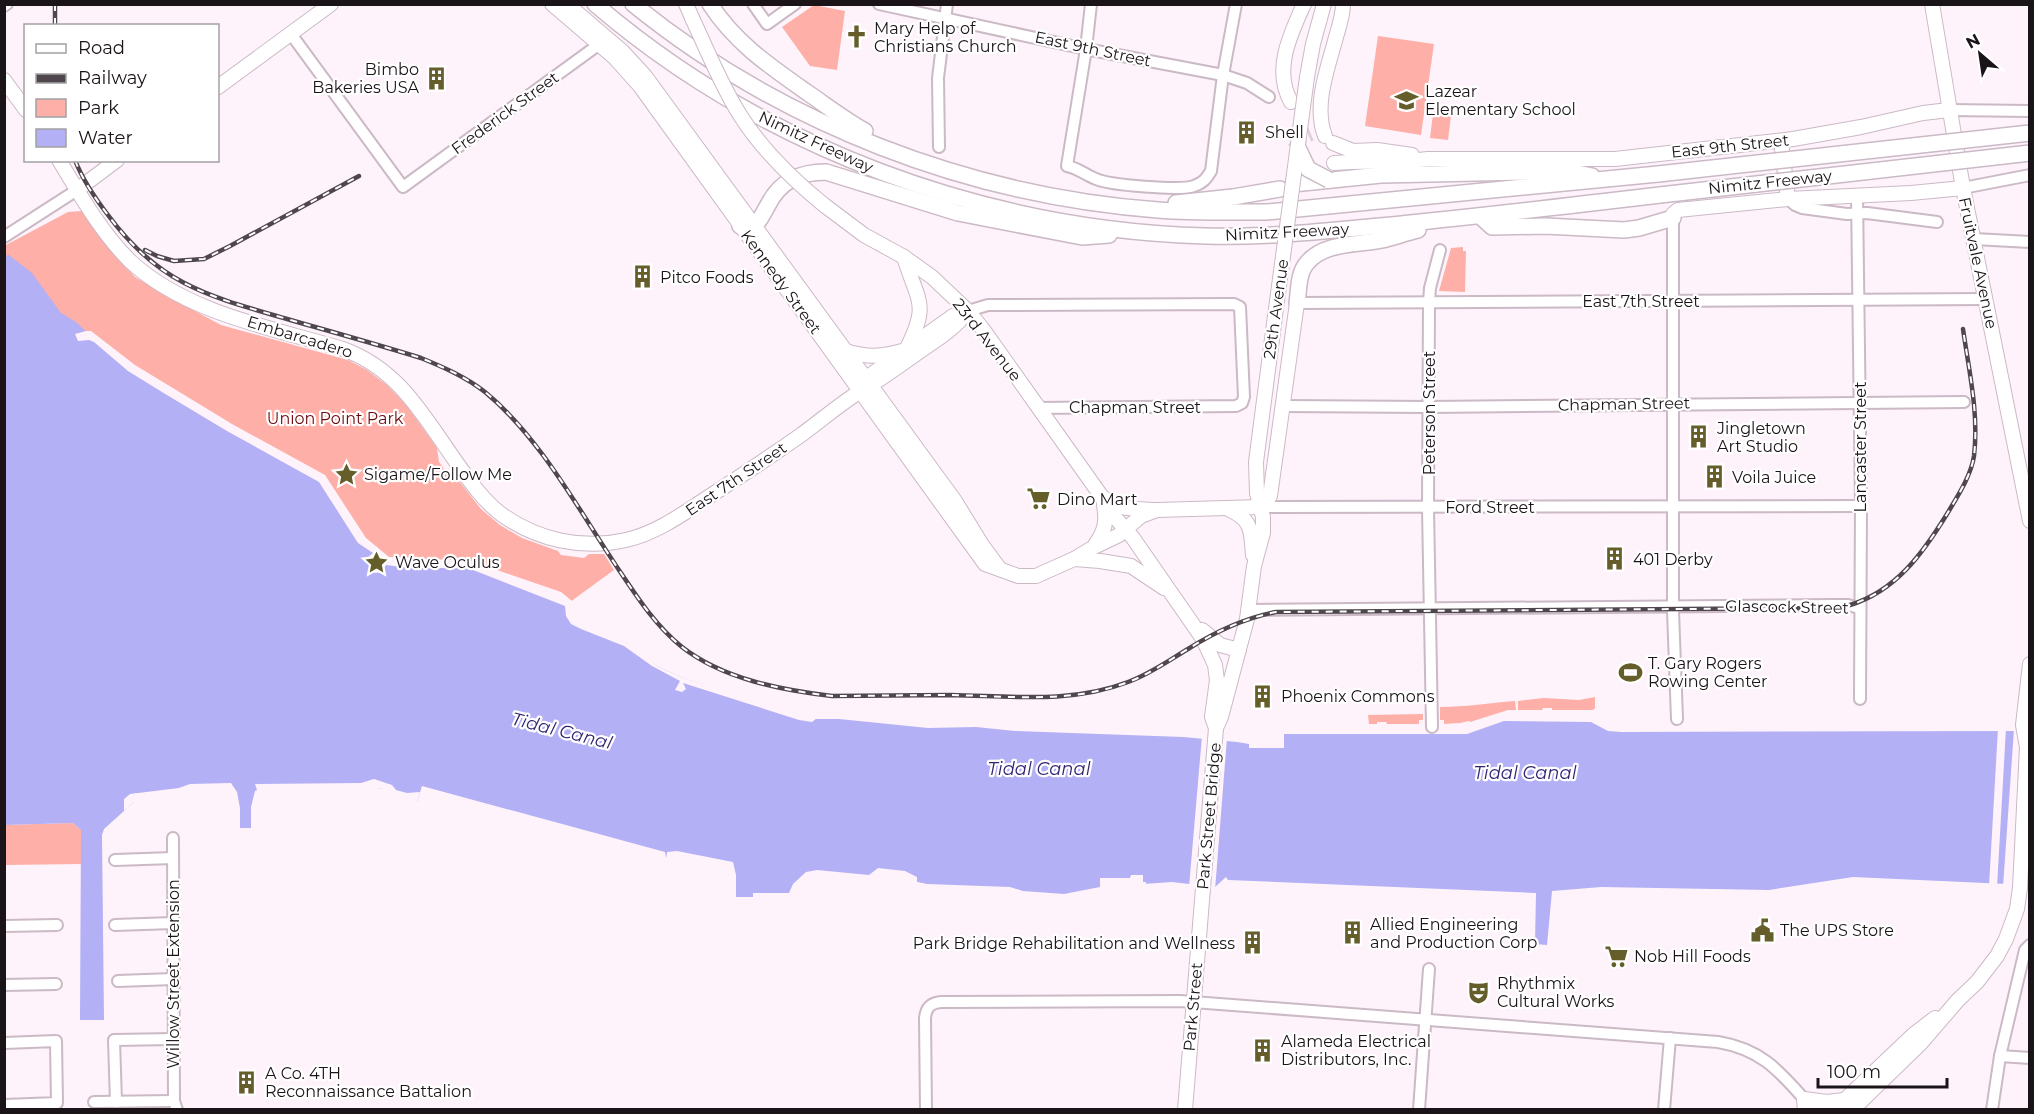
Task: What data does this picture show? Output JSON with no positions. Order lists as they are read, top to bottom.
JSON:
{
  "streets": {
    "highway": ["Nimitz Freeway"],
    "main road": [
      "East 9th Street",
      "Fruitvale Avenue",
      "Kennedy Street",
      "East 7th Street",
      "29th Avenue",
      "Embarcadero",
      "23rd Avenue",
      "Ford Street",
      "Park Street Bridge",
      "Park Street"
    ],
    "street": [
      "Frederick Street",
      "Chapman Street",
      "Peterson Street",
      "Lancaster Street",
      "Glascock Street",
      "Willow Street Extension"
    ]
  },
  "crossings": [
    ["East 9th Street", "Fruitvale Avenue"],
    ["Frederick Street", "Kennedy Street"],
    ["Fruitvale Avenue", "East 7th Street"],
    ["Kennedy Street", "East 7th Street"],
    ["Kennedy Street", "23rd Avenue"],
    ["Kennedy Street", "Ford Street"],
    ["East 7th Street", "29th Avenue"],
    ["East 7th Street", "Embarcadero"],
    ["East 7th Street", "23rd Avenue"],
    ["East 7th Street", "Chapman Street"],
    ["East 7th Street", "Peterson Street"],
    ["East 7th Street", "Lancaster Street"],
    ["29th Avenue", "23rd Avenue"],
    ["29th Avenue", "Chapman Street"],
    ["29th Avenue", "Ford Street"],
    ["29th Avenue", "Glascock Street"],
    ["29th Avenue", "Park Street Bridge"],
    ["23rd Avenue", "Chapman Street"],
    ["23rd Avenue", "Ford Street"],
    ["23rd Avenue", "Park Street Bridge"],
    ["Chapman Street", "Peterson Street"],
    ["Chapman Street", "Lancaster Street"],
    ["Peterson Street", "Ford Street"],
    ["Peterson Street", "Glascock Street"],
    ["Lancaster Street", "Ford Street"],
    ["Lancaster Street", "Glascock Street"],
    ["Park Street Bridge", "Park Street"]
  ],
  "water": ["Tidal Canal"],
  "parks": ["Union Point Park"],
  "places": {
    "church": ["Mary Help of Christians Church"],
    "building": [
      "Bimbo Bakeries USA",
      "Shell",
      "Pitco Foods",
      "Jingletown Art Studio",
      "Voila Juice",
      "401 Derby",
      "Phoenix Commons",
      "Allied Engineering and Production Corp",
      "Park Bridge Rehabilitation and Wellness",
      "Alameda Electrical Distributors, Inc.",
      "A Co. 4TH Reconnaissance Battalion"
    ],
    "school or university": ["Lazear Elementary School"],
    "place": ["Sigame/Follow Me", "Wave Oculus"],
    "supermarket": ["Dino Mart", "Nob Hill Foods"],
    "sports": ["T. Gary Rogers Rowing Center"],
    "public building": ["The UPS Store"],
    "theatre": ["Rhythmix Cultural Works"]
  },
  "legend": [
    "Road",
    "Railway",
    "Park",
    "Water"
  ],
  "scale_bar": "100 m",
  "north": "top left"
}
